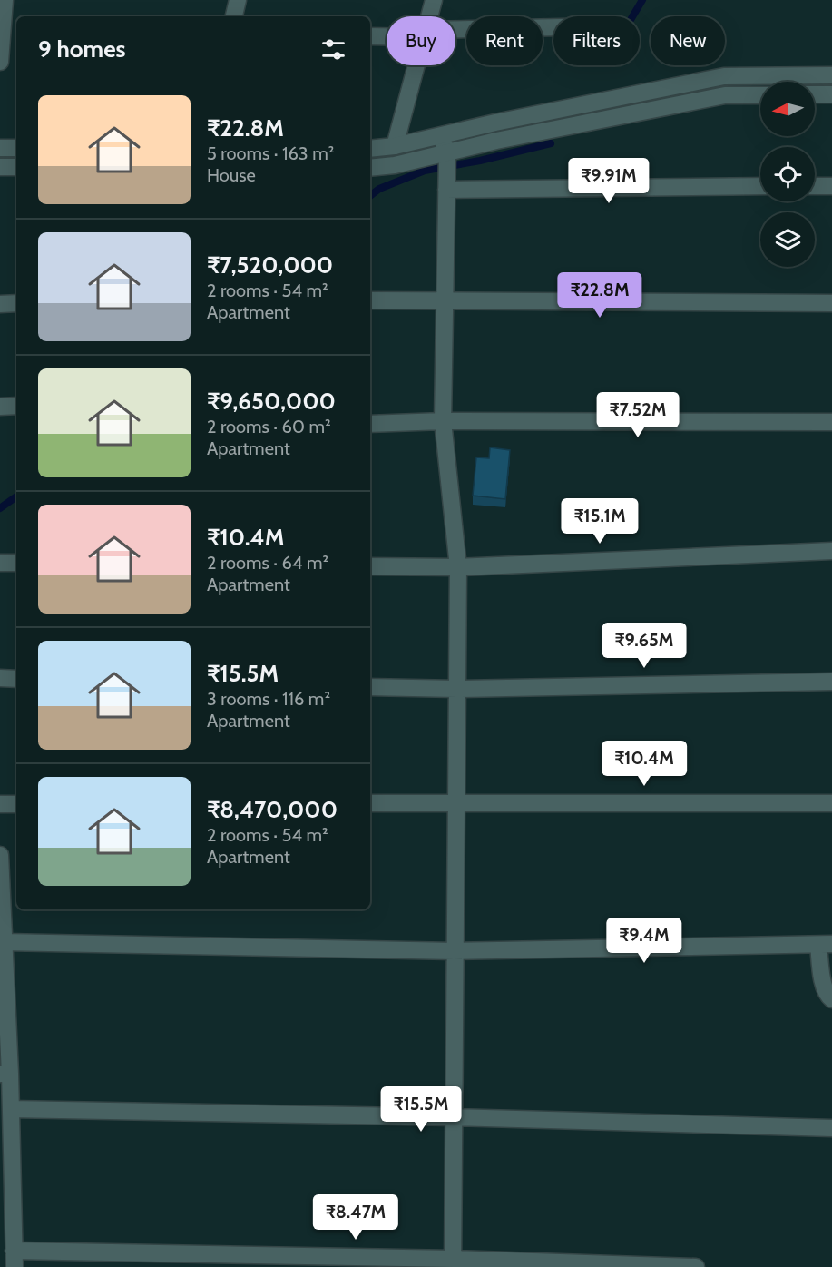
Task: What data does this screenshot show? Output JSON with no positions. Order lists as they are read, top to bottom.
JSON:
{
  "north": "left",
  "page": {
    "chip": [
      "Buy",
      "Rent",
      "Filters",
      "New"
    ],
    "heading": "9 homes",
    "list": [
      {
        "name": "₹22.8M",
        "note": "5 rooms · 163 m² · House"
      },
      {
        "name": "₹7,520,000",
        "note": "2 rooms · 54 m² · Apartment"
      },
      {
        "name": "₹9,650,000",
        "note": "2 rooms · 60 m² · Apartment"
      },
      {
        "name": "₹10.4M",
        "note": "2 rooms · 64 m² · Apartment"
      },
      {
        "name": "₹15.5M",
        "note": "3 rooms · 116 m² · Apartment"
      },
      {
        "name": "₹8,470,000",
        "note": "2 rooms · 54 m² · Apartment"
      }
    ],
    "price": [
      "₹9.91M",
      "₹22.8M",
      "₹7.52M",
      "₹15.1M",
      "₹9.65M",
      "₹10.4M",
      "₹9.4M",
      "₹15.5M",
      "₹8.47M"
    ]
  }
}
